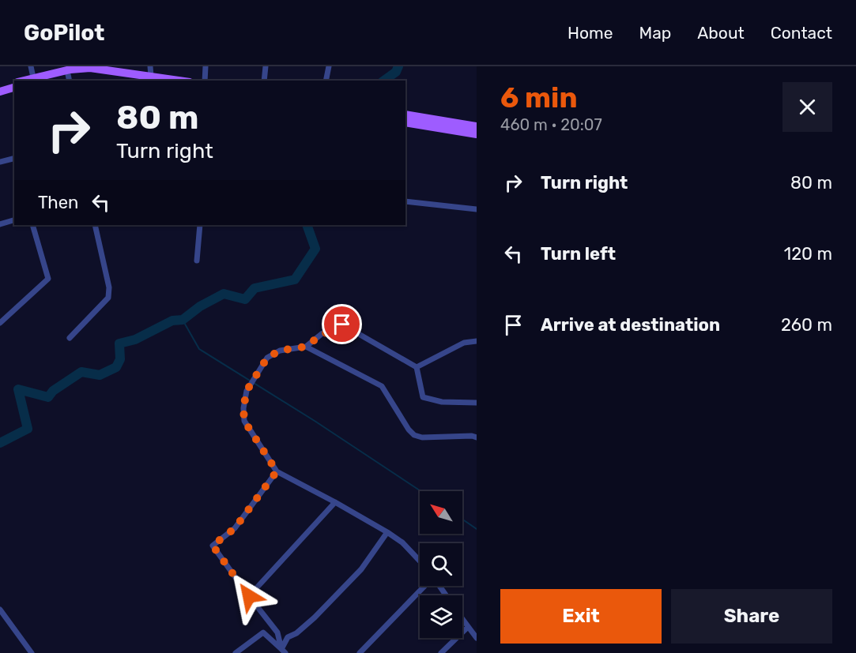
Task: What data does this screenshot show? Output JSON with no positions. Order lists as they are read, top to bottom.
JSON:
{
  "north": "top left",
  "page": {
    "header": "GoPilot",
    "nav": [
      "Home",
      "Map",
      "About",
      "Contact"
    ],
    "heading": ["6 min", "460 m · 20:07"],
    "turn": ["80 m", "Turn right"],
    "list": [
      {
        "name": "Turn right",
        "value": "80 m"
      },
      {
        "name": "Turn left",
        "value": "120 m"
      },
      {
        "name": "Arrive at destination",
        "value": "260 m"
      }
    ],
    "then": "Then",
    "buttons": ["Exit", "Share"]
  }
}
